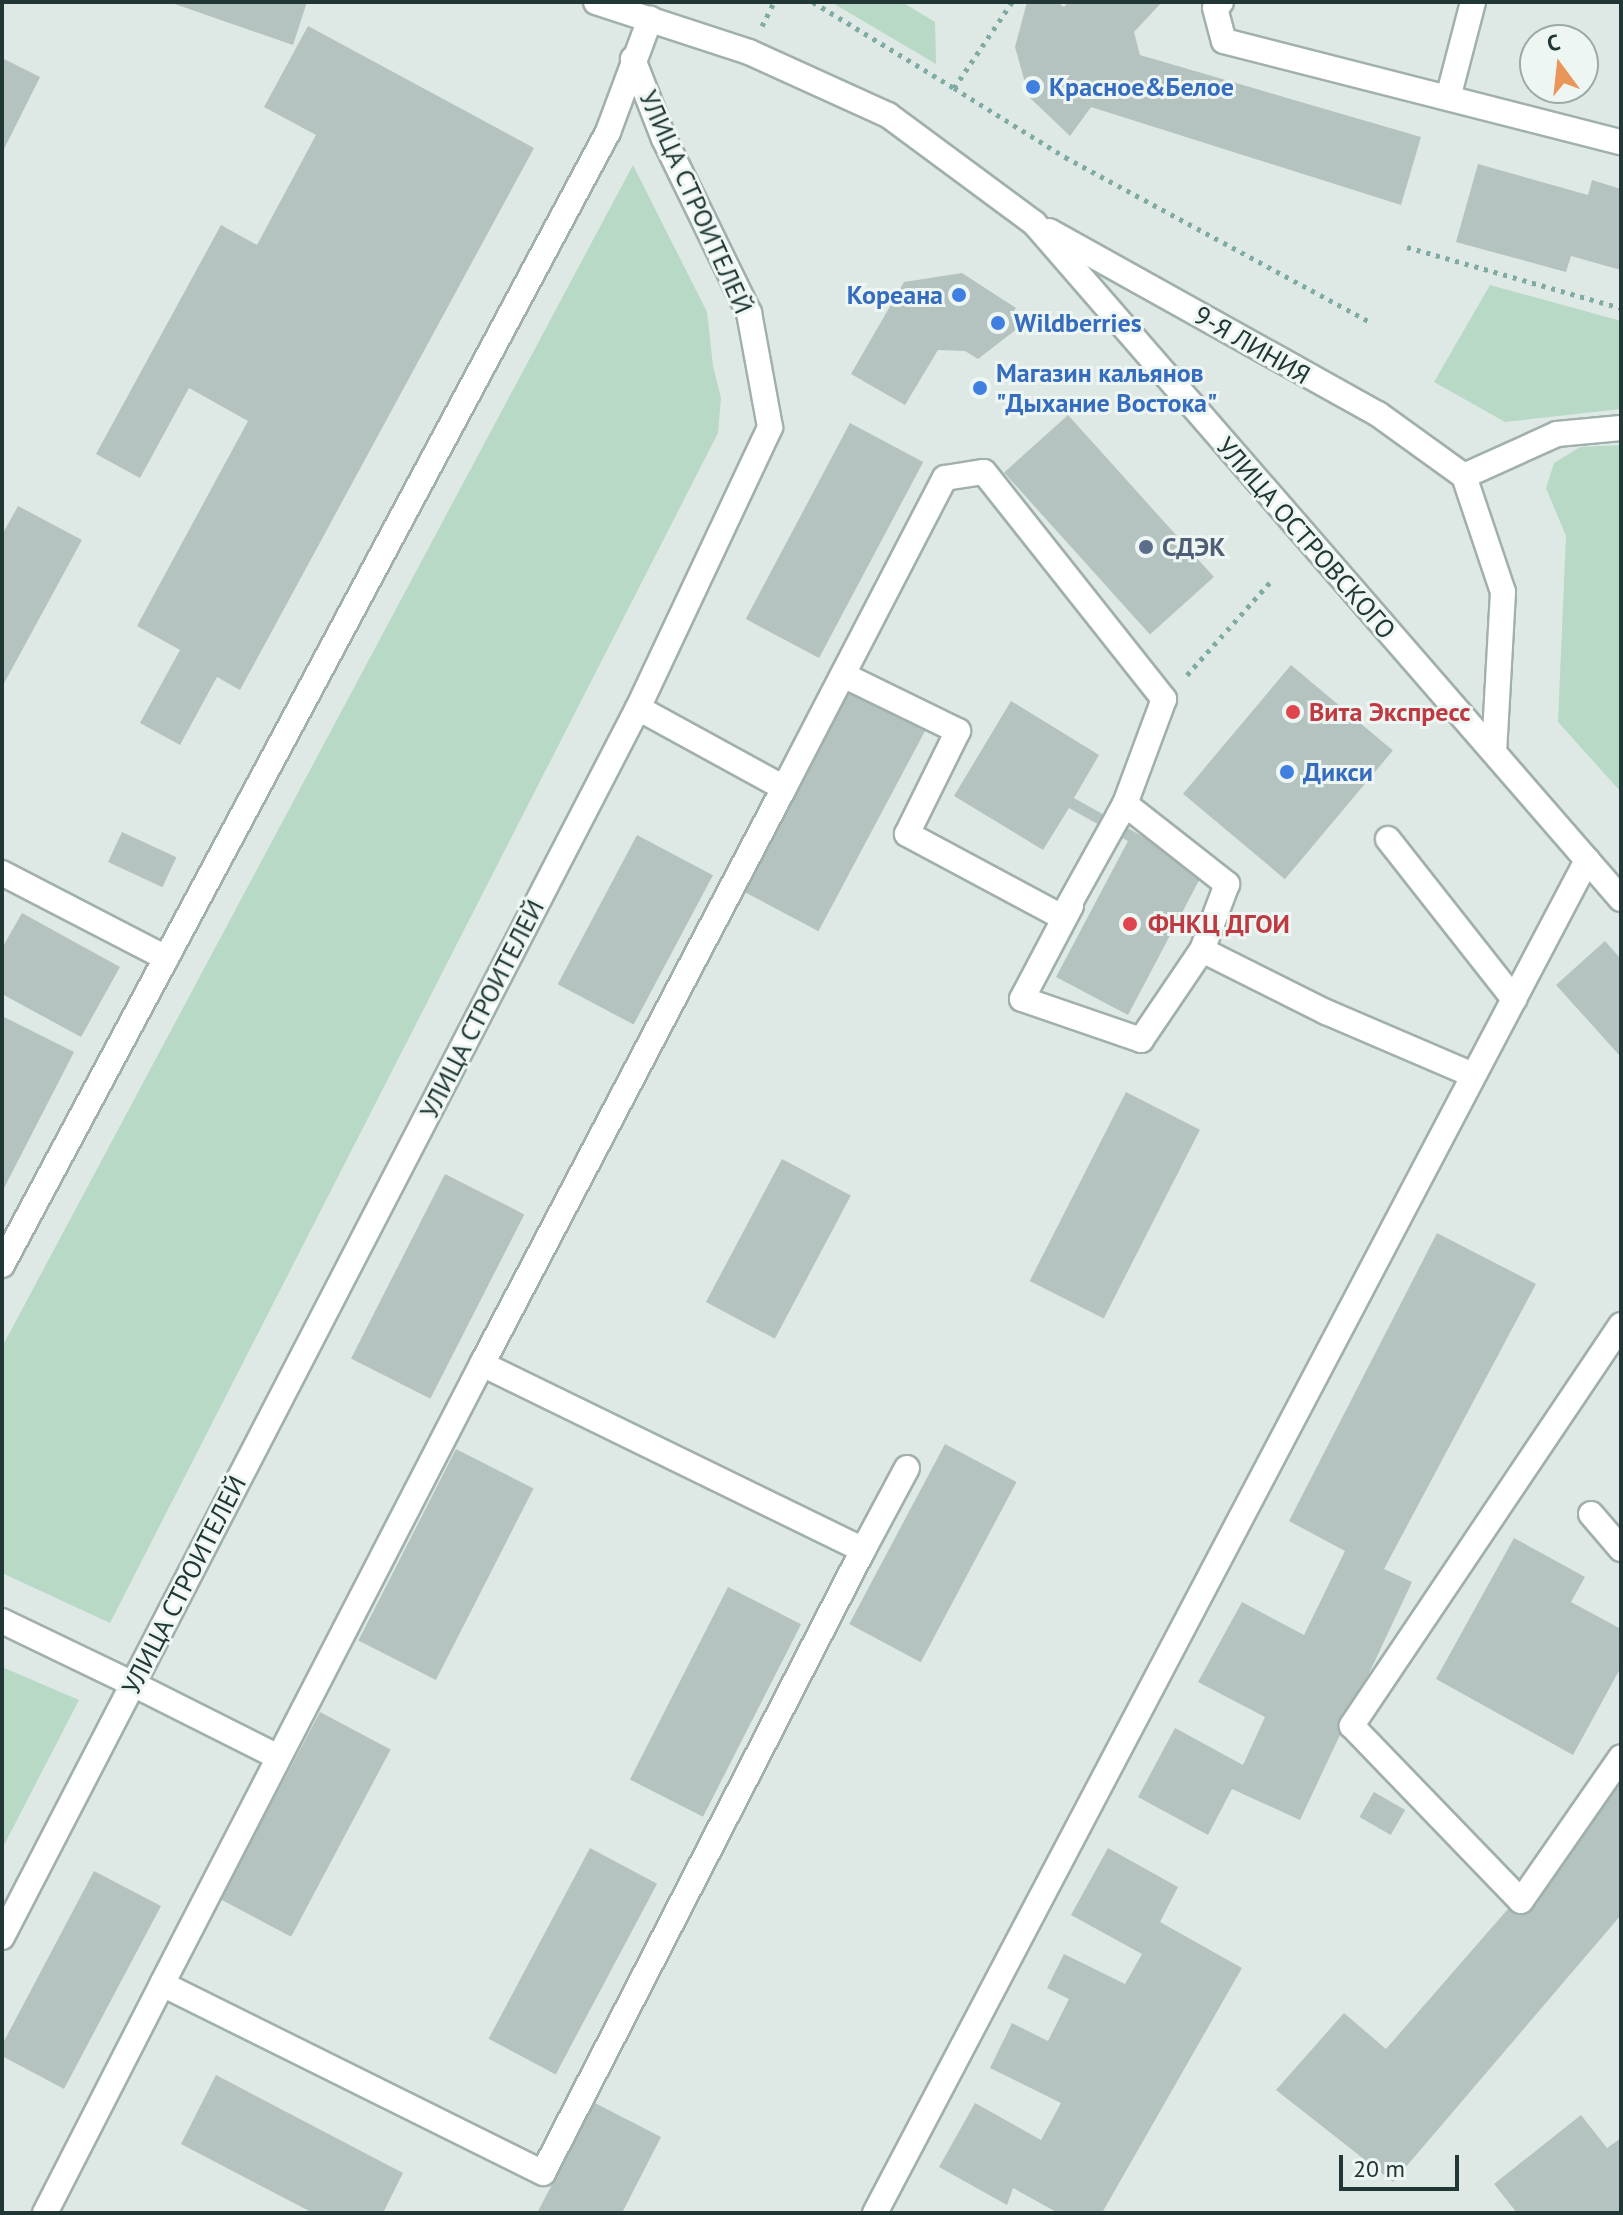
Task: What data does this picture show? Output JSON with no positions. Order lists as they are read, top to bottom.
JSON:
{
  "streets": {
    "street": ["УЛИЦА СТРОИТЕЛЕЙ", "9-Я ЛИНИЯ", "УЛИЦА ОСТРОВСКОГО"]
  },
  "crossings": [
    ["УЛИЦА СТРОИТЕЛЕЙ", "УЛИЦА ОСТРОВСКОГО"],
    ["9-Я ЛИНИЯ", "УЛИЦА ОСТРОВСКОГО"]
  ],
  "places": [
    "Красное&Белое",
    "Кореана",
    "Wildberries",
    "Магазин кальянов \"Дыхание Востока\"",
    "СДЭК",
    "Вита Экспресс",
    "Дикси",
    "ФНКЦ ДГОИ"
  ],
  "scale_bar": "20 m",
  "north": "top"
}
